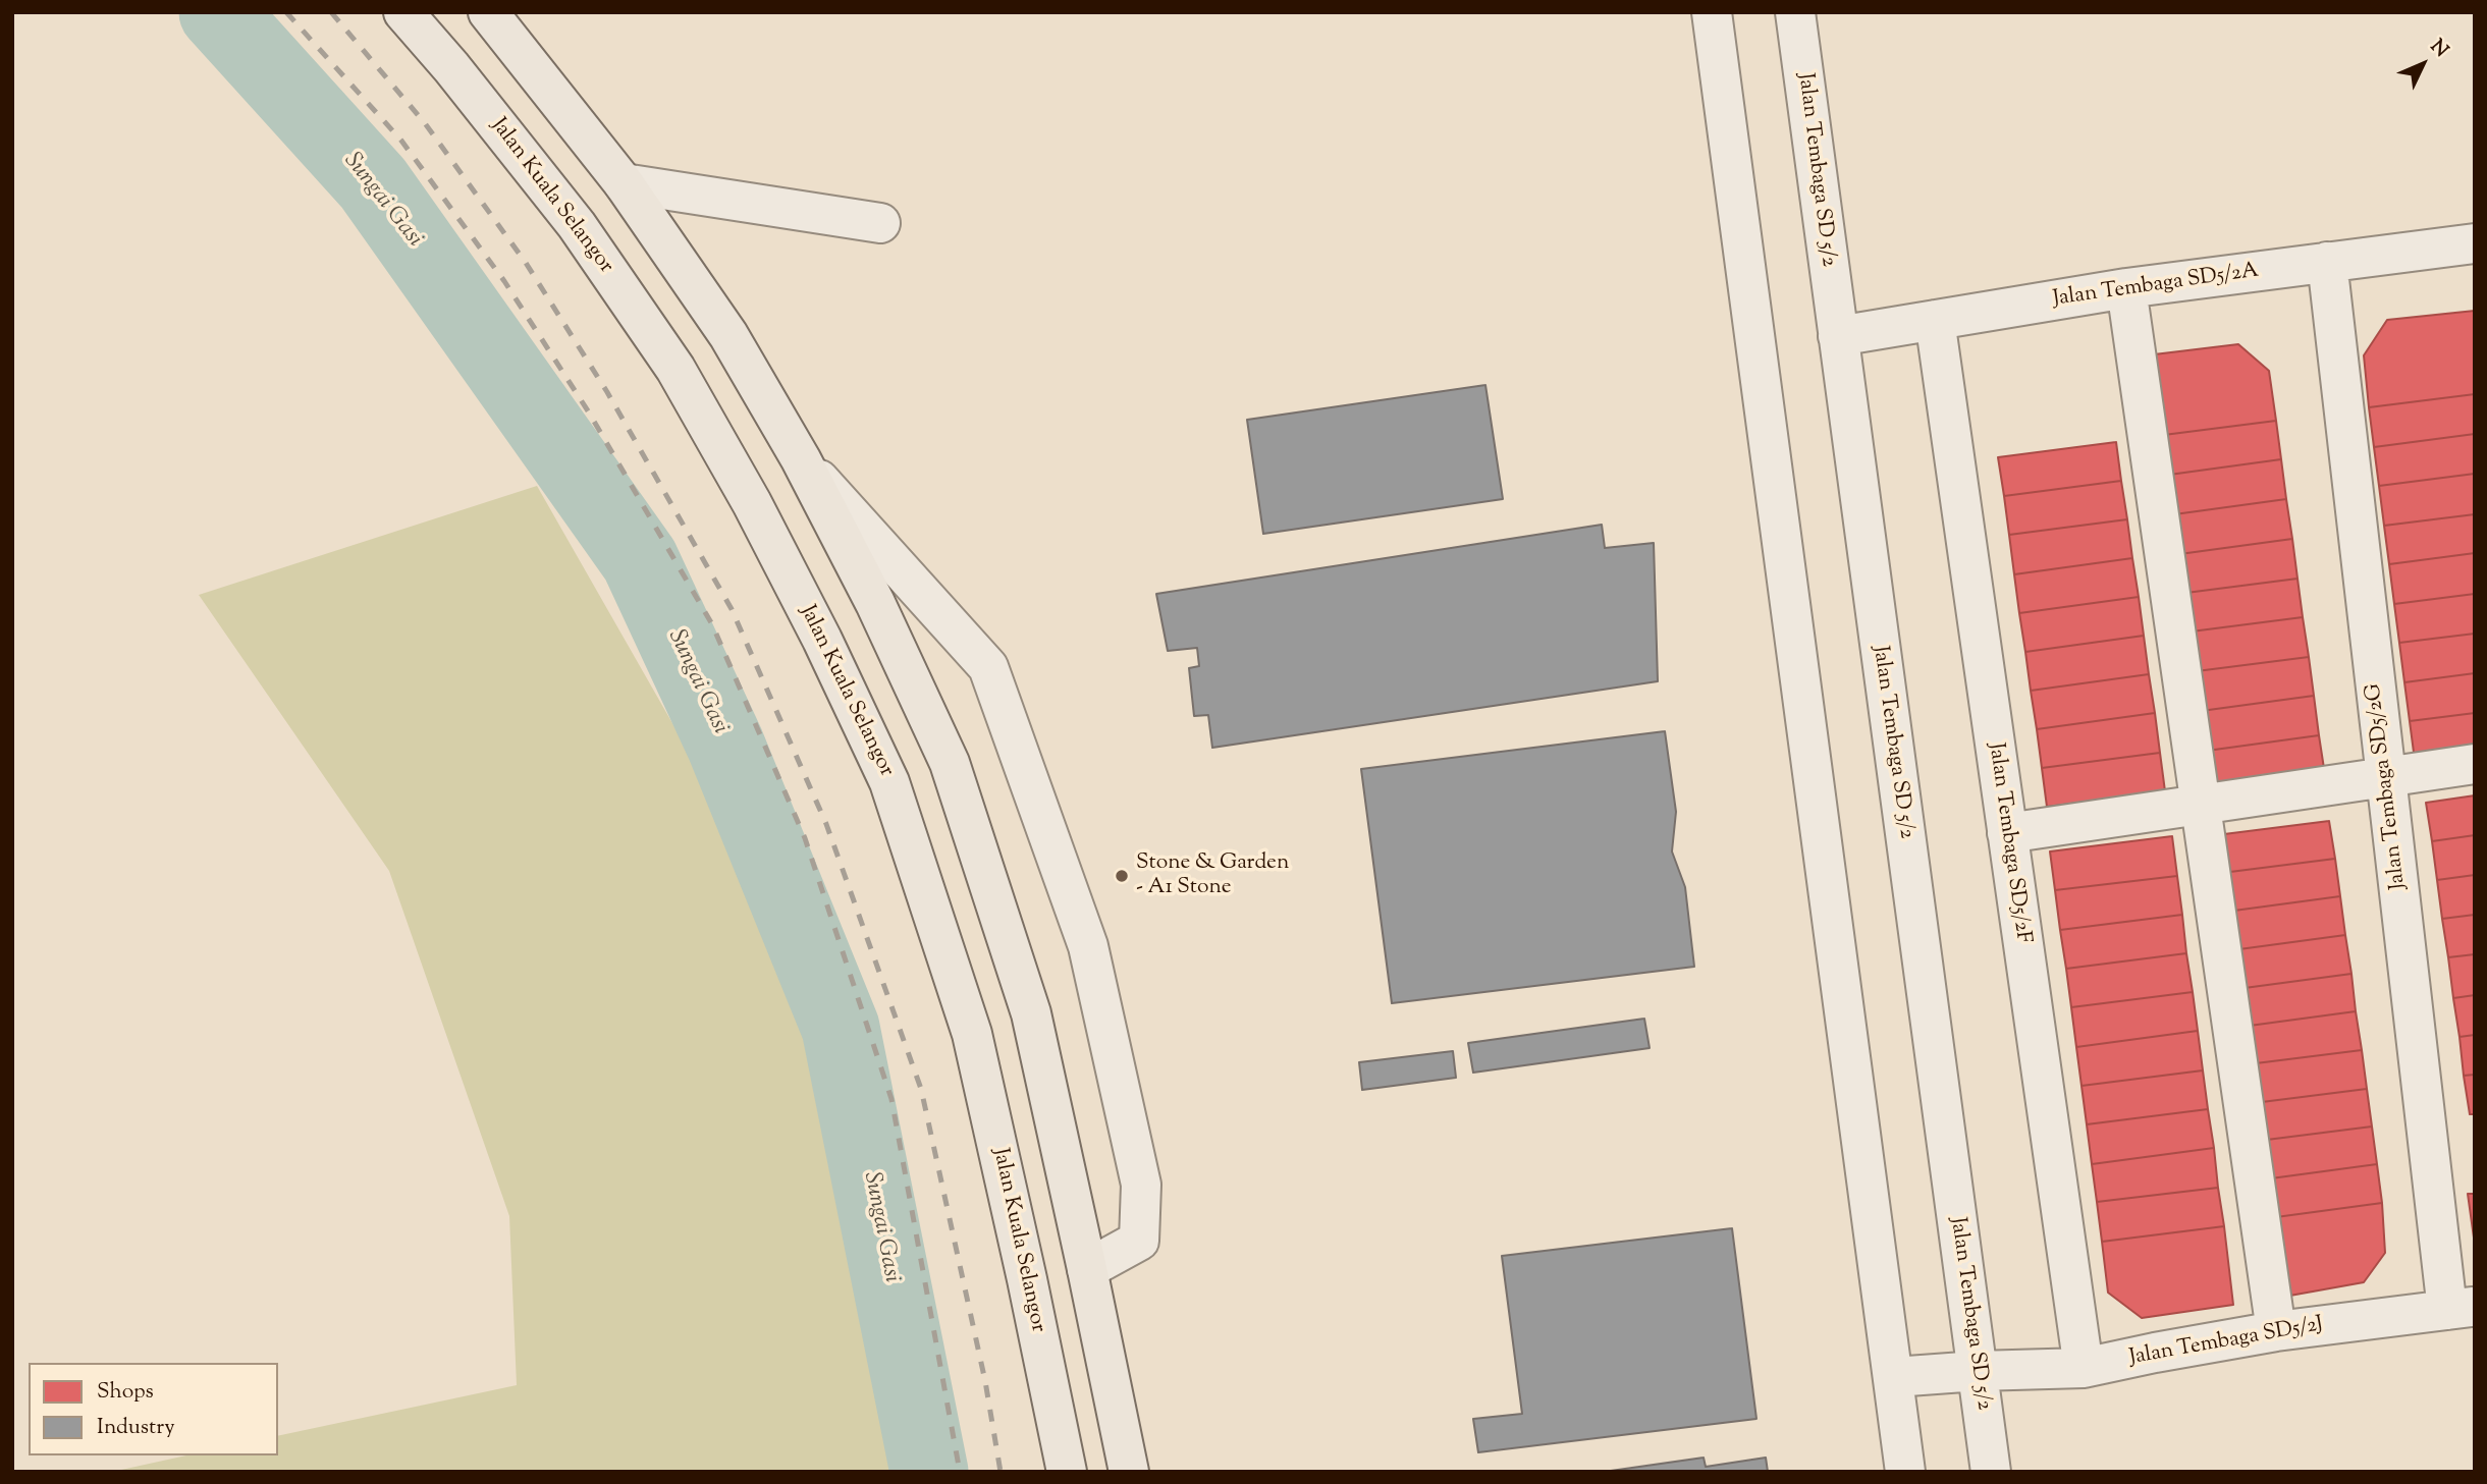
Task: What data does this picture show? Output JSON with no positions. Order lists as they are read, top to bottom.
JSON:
{
  "streets": {
    "highway": ["Jalan Kuala Selangor"],
    "street": [
      "Jalan Tembaga SD 5/2",
      "Jalan Tembaga SD5/2A",
      "Jalan Tembaga SD5/2G",
      "Jalan Tembaga SD5/2F",
      "Jalan Tembaga SD5/2J"
    ]
  },
  "crossings": [
    ["Jalan Tembaga SD 5/2", "Jalan Tembaga SD5/2A"],
    ["Jalan Tembaga SD 5/2", "Jalan Tembaga SD5/2J"],
    ["Jalan Tembaga SD5/2A", "Jalan Tembaga SD5/2G"],
    ["Jalan Tembaga SD5/2A", "Jalan Tembaga SD5/2F"],
    ["Jalan Tembaga SD5/2G", "Jalan Tembaga SD5/2J"],
    ["Jalan Tembaga SD5/2F", "Jalan Tembaga SD5/2J"]
  ],
  "water": ["Sungai Gasi"],
  "places": ["Stone & Garden - A1 Stone"],
  "legend": ["Shops", "Industry"],
  "north": "top right"
}
